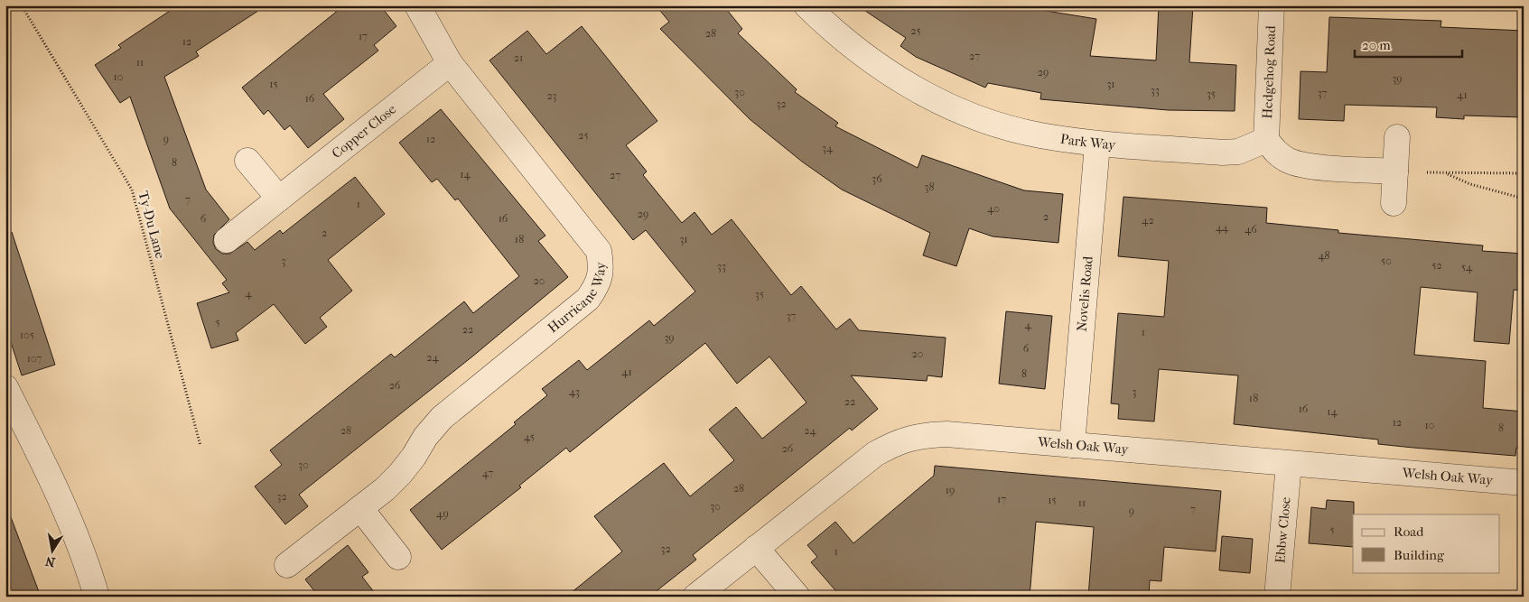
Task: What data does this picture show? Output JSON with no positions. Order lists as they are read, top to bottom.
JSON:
{
  "streets": {
    "street": [
      "Hedgehog Road",
      "Copper Close",
      "Park Way",
      "Hurricane Way",
      "Novelis Road",
      "Welsh Oak Way",
      "Ebbw Close"
    ],
    "path": ["Ty-Du Lane"]
  },
  "crossings": [
    ["Hedgehog Road", "Park Way"],
    ["Copper Close", "Hurricane Way"],
    ["Park Way", "Novelis Road"],
    ["Novelis Road", "Welsh Oak Way"],
    ["Welsh Oak Way", "Ebbw Close"]
  ],
  "house_numbers": [
    "25",
    "28",
    "17",
    "12",
    "27",
    "21",
    "11",
    "29",
    "10",
    "39",
    "15",
    "31",
    "33",
    "30",
    "37",
    "35",
    "41",
    "23",
    "16",
    "32",
    "25",
    "9",
    "12",
    "34",
    "8",
    "14",
    "27",
    "36",
    "38",
    "7",
    "1",
    "40",
    "29",
    "2",
    "6",
    "16",
    "42",
    "44",
    "46",
    "2",
    "18",
    "31",
    "48",
    "3",
    "50",
    "52",
    "33",
    "54",
    "20",
    "4",
    "35",
    "37",
    "5",
    "4",
    "22",
    "1",
    "105",
    "39",
    "6",
    "20",
    "24",
    "107",
    "41",
    "8",
    "26",
    "43",
    "3",
    "18",
    "22",
    "16",
    "14",
    "12",
    "10",
    "8",
    "28",
    "24",
    "45",
    "26",
    "30",
    "47",
    "28",
    "19",
    "32",
    "17",
    "15",
    "11",
    "30",
    "7",
    "9",
    "49",
    "5",
    "32",
    "1"
  ],
  "legend": ["Road", "Building"],
  "scale_bar": "20 m",
  "north": "bottom"
}
